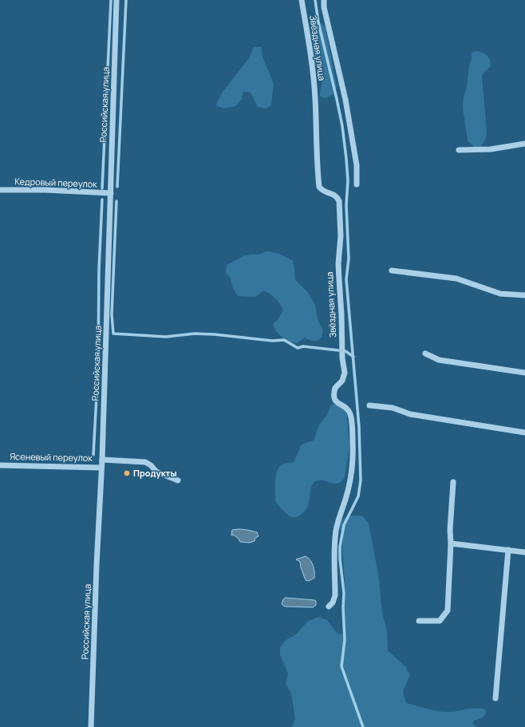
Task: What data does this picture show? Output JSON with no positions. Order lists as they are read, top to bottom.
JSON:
{
  "streets": {
    "street": [
      "Звёздная улица",
      "Российская улица",
      "Кедровый переулок",
      "Ясеневый переулок"
    ]
  },
  "crossings": [
    ["Российская улица", "Кедровый переулок"],
    ["Российская улица", "Ясеневый переулок"]
  ],
  "places": ["Продукты"]
}
